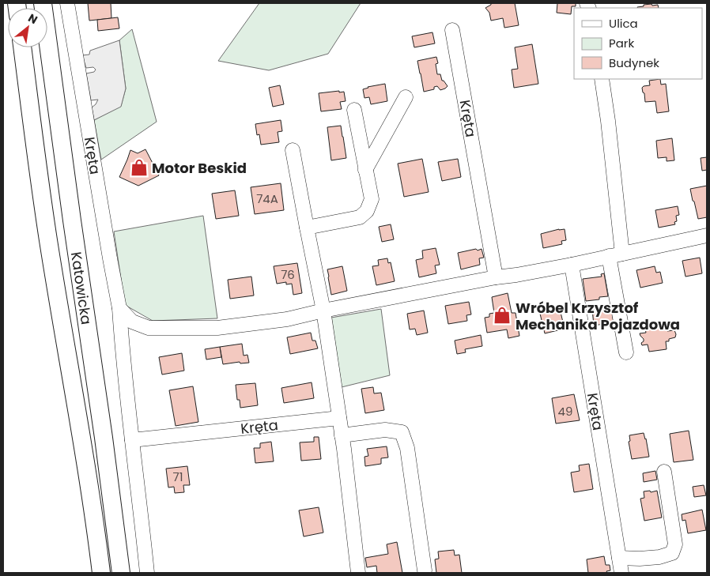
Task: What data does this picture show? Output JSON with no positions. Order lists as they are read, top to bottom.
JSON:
{
  "streets": {
    "main road": ["Katowicka"],
    "street": ["Kręta"]
  },
  "places": {
    "shop": ["Motor Beskid", "Wróbel Krzysztof Mechanika Pojazdowa"]
  },
  "house_numbers": [
    "74A",
    "76",
    "49",
    "71"
  ],
  "legend": ["Ulica", "Park", "Budynek"],
  "north": "top right"
}
